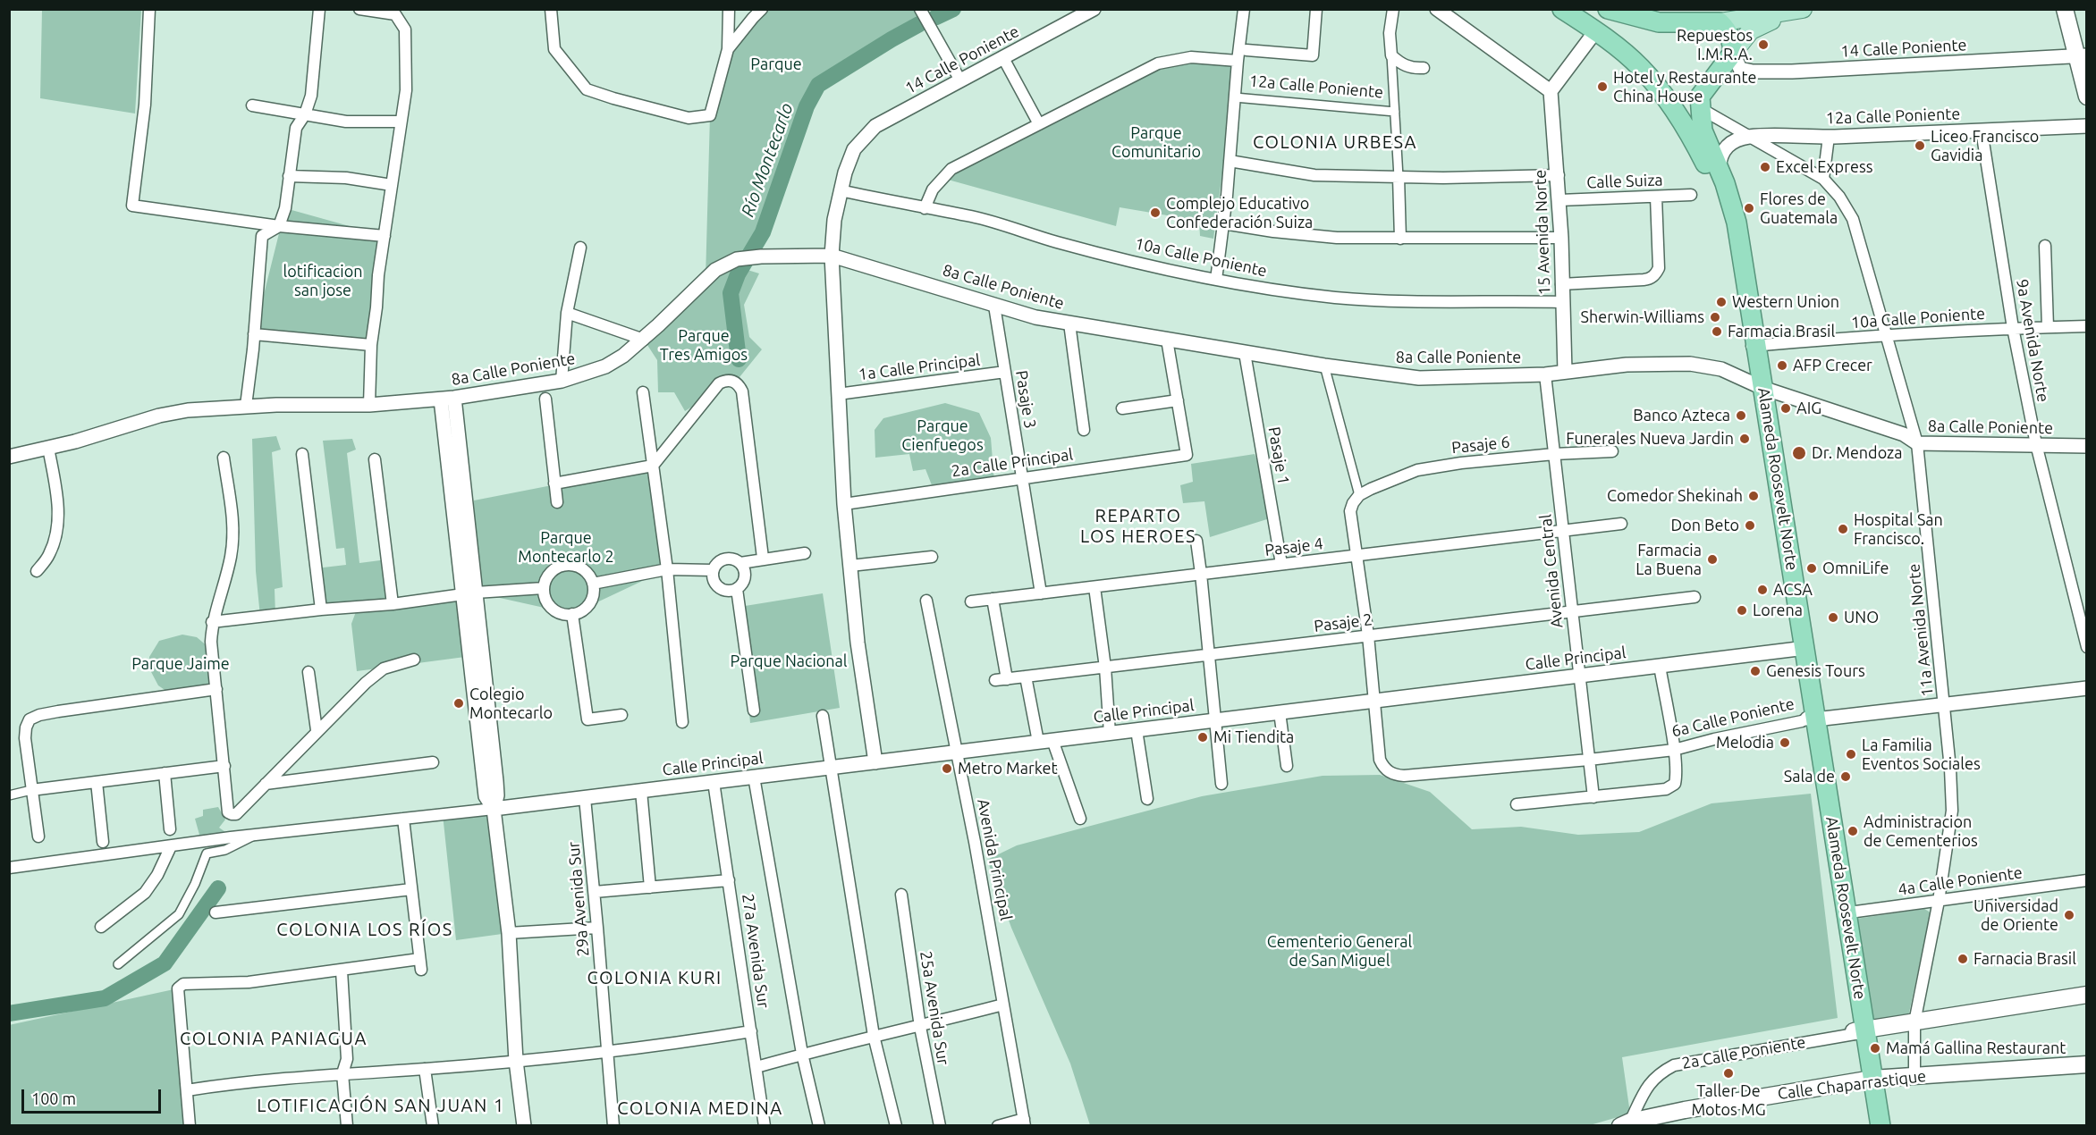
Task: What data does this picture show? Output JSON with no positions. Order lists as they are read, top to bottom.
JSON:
{
  "streets": {
    "highway": ["Alameda Roosevelt Norte"],
    "main road": ["2a Calle Poniente", "Calle Chaparrastique"],
    "street": [
      "14 Calle Poniente",
      "12a Calle Poniente",
      "Calle Suiza",
      "15 Avenida Norte",
      "10a Calle Poniente",
      "8a Calle Poniente",
      "9a Avenida Norte",
      "1a Calle Principal",
      "Pasaje 3",
      "Pasaje 6",
      "Pasaje 1",
      "2a Calle Principal",
      "Pasaje 4",
      "Avenida Central",
      "Pasaje 2",
      "11a Avenida Norte",
      "Calle Principal",
      "6a Calle Poniente",
      "Avenida Principal",
      "4a Calle Poniente",
      "29a Avenida Sur",
      "27a Avenida Sur",
      "25a Avenida Sur"
    ]
  },
  "crossings": [
    ["14 Calle Poniente", "10a Calle Poniente"],
    ["12a Calle Poniente", "9a Avenida Norte"],
    ["12a Calle Poniente", "Alameda Roosevelt Norte"],
    ["12a Calle Poniente", "11a Avenida Norte"],
    ["Calle Suiza", "15 Avenida Norte"],
    ["15 Avenida Norte", "10a Calle Poniente"],
    ["15 Avenida Norte", "8a Calle Poniente"],
    ["10a Calle Poniente", "9a Avenida Norte"],
    ["10a Calle Poniente", "Alameda Roosevelt Norte"],
    ["10a Calle Poniente", "11a Avenida Norte"],
    ["8a Calle Poniente", "9a Avenida Norte"],
    ["8a Calle Poniente", "Pasaje 3"],
    ["8a Calle Poniente", "Pasaje 1"],
    ["8a Calle Poniente", "Alameda Roosevelt Norte"],
    ["8a Calle Poniente", "Avenida Central"],
    ["8a Calle Poniente", "11a Avenida Norte"],
    ["1a Calle Principal", "Pasaje 3"],
    ["Pasaje 3", "2a Calle Principal"],
    ["Pasaje 3", "Pasaje 4"],
    ["Pasaje 6", "Avenida Central"],
    ["Pasaje 1", "Pasaje 4"],
    ["Alameda Roosevelt Norte", "11a Avenida Norte"],
    ["Alameda Roosevelt Norte", "Calle Principal"],
    ["Alameda Roosevelt Norte", "6a Calle Poniente"],
    ["Alameda Roosevelt Norte", "4a Calle Poniente"],
    ["Alameda Roosevelt Norte", "2a Calle Poniente"],
    ["Alameda Roosevelt Norte", "Calle Chaparrastique"],
    ["Pasaje 4", "Avenida Central"],
    ["Avenida Central", "Pasaje 2"],
    ["Avenida Central", "Calle Principal"],
    ["Avenida Central", "6a Calle Poniente"],
    ["11a Avenida Norte", "6a Calle Poniente"],
    ["11a Avenida Norte", "4a Calle Poniente"],
    ["11a Avenida Norte", "2a Calle Poniente"],
    ["11a Avenida Norte", "Calle Chaparrastique"],
    ["Calle Principal", "6a Calle Poniente"],
    ["Calle Principal", "Avenida Principal"],
    ["Calle Principal", "29a Avenida Sur"],
    ["Calle Principal", "27a Avenida Sur"],
    ["2a Calle Poniente", "Calle Chaparrastique"]
  ],
  "districts": [
    "COLONIA URBESA",
    "REPARTO LOS HEROES",
    "COLONIA LOS RÍOS",
    "COLONIA KURI",
    "COLONIA PANIAGUA",
    "LOTIFICACIÓN SAN JUAN 1",
    "COLONIA MEDINA"
  ],
  "water": ["Río Montecarlo"],
  "parks": [
    "Parque",
    "Parque Comunitario",
    "lotificacion san jose",
    "Parque Tres Amigos",
    "Parque Cienfuegos",
    "Parque Montecarlo 2",
    "Parque Nacional",
    "Parque Jaime",
    "Cementerio General de San Miguel"
  ],
  "places": [
    "Repuestos I.M.R.A.",
    "Hotel y Restaurante China House",
    "Liceo Francisco Gavidia",
    "Excel Express",
    "Flores de Guatemala",
    "Complejo Educativo Confederación Suiza",
    "Western Union",
    "Sherwin-Williams",
    "Farmacia Brasil",
    "AFP Crecer",
    "AIG",
    "Banco Azteca",
    "Funerales Nueva Jardin",
    "Dr. Mendoza",
    "Comedor Shekinah",
    "Don Beto",
    "Hospital San Francisco.",
    "Farmacia La Buena",
    "OmniLife",
    "ACSA",
    "Lorena",
    "UNO",
    "Genesis Tours",
    "Colegio Montecarlo",
    "Mi Tiendita",
    "Melodia",
    "La Familia Eventos Sociales",
    "Metro Market",
    "Sala de",
    "Administracion de Cementerios",
    "Universidad de Oriente",
    "Farnacia Brasil",
    "Mamá Gallina Restaurant",
    "Taller De Motos MG"
  ],
  "scale_bar": "100 m"
}
